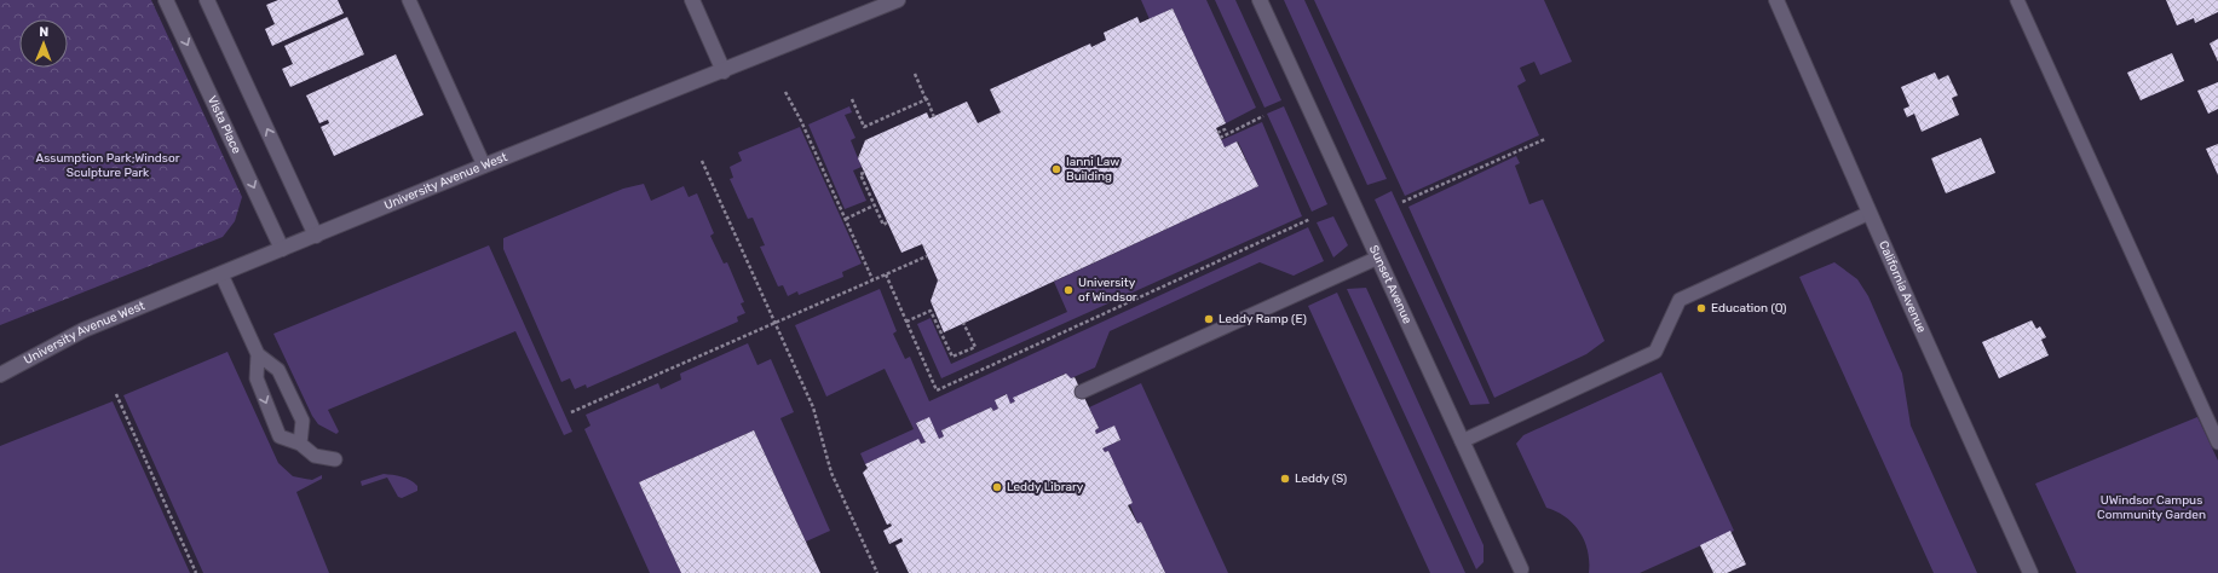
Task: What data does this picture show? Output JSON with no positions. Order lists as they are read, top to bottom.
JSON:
{
  "streets": {
    "street": [
      "Vista Place",
      "University Avenue West",
      "Sunset Avenue",
      "California Avenue"
    ]
  },
  "crossings": [
    ["Vista Place", "University Avenue West"]
  ],
  "parks": ["Assumption Park;Windsor Sculpture Park", "UWindsor Campus Community Garden"],
  "places": [
    "Ianni Law Building",
    "University of Windsor",
    "Education (Q)",
    "Leddy Ramp (E)",
    "Leddy (S)",
    "Leddy Library"
  ],
  "north": "top"
}
